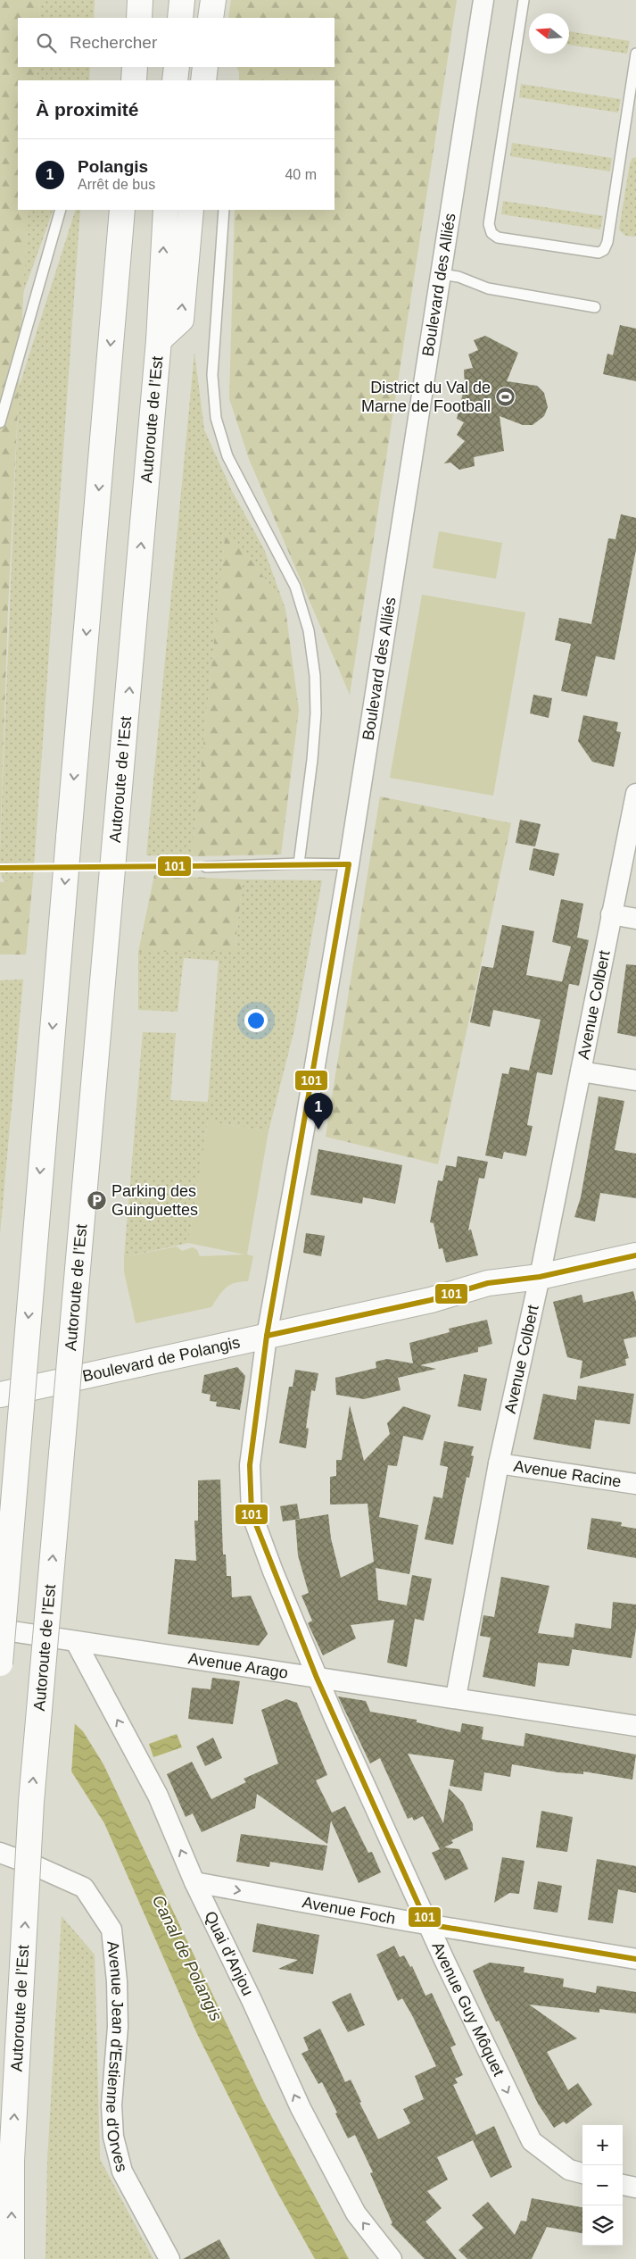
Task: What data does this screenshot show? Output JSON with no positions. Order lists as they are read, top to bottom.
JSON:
{
  "streets": {
    "main road": ["Autoroute de l’Est", "Boulevard de Polangis"],
    "street": [
      "Boulevard des Alliés",
      "Avenue Colbert",
      "Avenue Racine",
      "Avenue Arago",
      "Avenue Foch",
      "Quai d'Anjou",
      "Avenue Guy Môquet",
      "Avenue Jean d'Estienne d'Orves"
    ]
  },
  "crossings": [
    ["Boulevard des Alliés", "Boulevard de Polangis"],
    ["Boulevard des Alliés", "Avenue Guy Môquet"],
    ["Avenue Colbert", "Boulevard de Polangis"],
    ["Avenue Colbert", "Avenue Racine"],
    ["Avenue Colbert", "Avenue Arago"],
    ["Boulevard de Polangis", "Avenue Guy Môquet"],
    ["Avenue Arago", "Quai d'Anjou"],
    ["Avenue Arago", "Avenue Guy Môquet"],
    ["Avenue Foch", "Quai d'Anjou"],
    ["Avenue Foch", "Avenue Guy Môquet"]
  ],
  "one_way": ["Avenue Foch", "Quai d'Anjou"],
  "water": ["Canal de Polangis"],
  "places": {
    "sports": ["District du Val de Marne de Football"],
    "parking": ["Parking des Guinguettes"]
  },
  "lines": ["transit line 101"],
  "north": "left",
  "page": {
    "search": "Rechercher",
    "heading": "À proximité",
    "list": [
      {
        "mark": "1",
        "name": "Polangis",
        "note": "Arrêt de bus",
        "value": "40 m"
      }
    ],
    "pins": "1",
    "map_buttons": ["+", "−"]
  }
}
